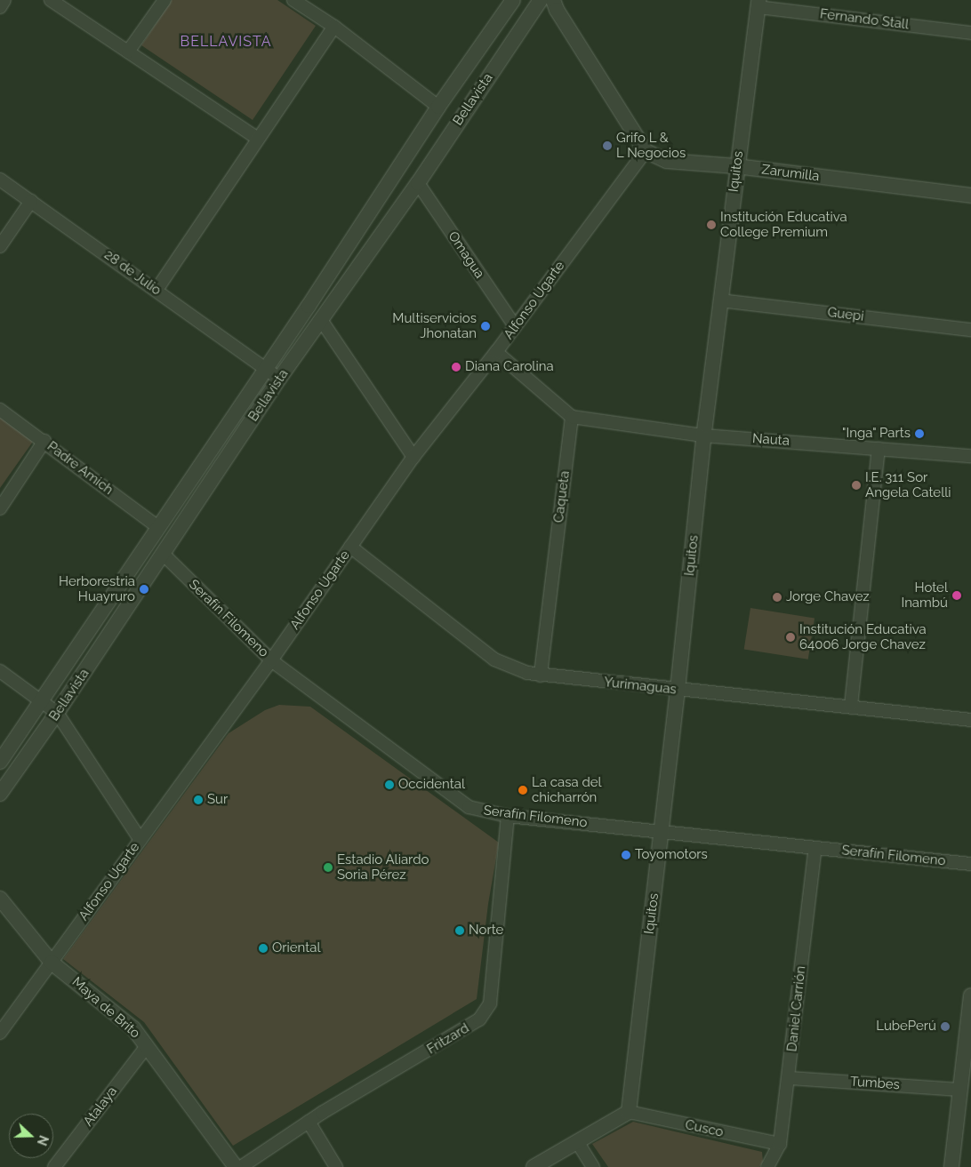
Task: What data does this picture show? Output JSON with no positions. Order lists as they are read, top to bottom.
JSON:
{
  "streets": {
    "street": [
      "Fernando Stall",
      "Bellavista",
      "Iquitos",
      "Zarumilla",
      "Omagua",
      "28 de Julio",
      "Alfonso Ugarte",
      "Guepi",
      "Nauta",
      "Padre Amich",
      "Caqueta",
      "Serafín Filomeno",
      "Yurimaguas",
      "Maya de Brito",
      "Daniel Carrión",
      "Fritzard",
      "Tumbes",
      "Atalaya",
      "Cusco"
    ]
  },
  "crossings": [
    ["Fernando Stall", "Iquitos"],
    ["Bellavista", "Omagua"],
    ["Bellavista", "28 de Julio"],
    ["Bellavista", "Padre Amich"],
    ["Bellavista", "Serafín Filomeno"],
    ["Iquitos", "Zarumilla"],
    ["Iquitos", "Guepi"],
    ["Iquitos", "Nauta"],
    ["Iquitos", "Serafín Filomeno"],
    ["Iquitos", "Yurimaguas"],
    ["Iquitos", "Cusco"],
    ["Zarumilla", "Alfonso Ugarte"],
    ["Omagua", "Alfonso Ugarte"],
    ["Alfonso Ugarte", "Serafín Filomeno"],
    ["Alfonso Ugarte", "Yurimaguas"],
    ["Alfonso Ugarte", "Maya de Brito"],
    ["Nauta", "Caqueta"],
    ["Caqueta", "Yurimaguas"],
    ["Serafín Filomeno", "Daniel Carrión"],
    ["Serafín Filomeno", "Fritzard"],
    ["Maya de Brito", "Atalaya"],
    ["Daniel Carrión", "Tumbes"],
    ["Daniel Carrión", "Cusco"]
  ],
  "districts": ["BELLAVISTA"],
  "places": [
    "Grifo L & L Negocios",
    "Institución Educativa College Premium",
    "Multiservicios Jhonatan",
    "Diana Carolina",
    "\"Inga\" Parts",
    "I.E. 311 Sor Angela Catelli",
    "Herborestria Huayruro",
    "Hotel Inambú",
    "Jorge Chavez",
    "Institución Educativa 64006 Jorge Chavez",
    "Occidental",
    "La casa del chicharrón",
    "Sur",
    "Toyomotors",
    "Estadio Aliardo Soria Pérez",
    "Norte",
    "Oriental",
    "LubePerú"
  ],
  "north": "right"
}
